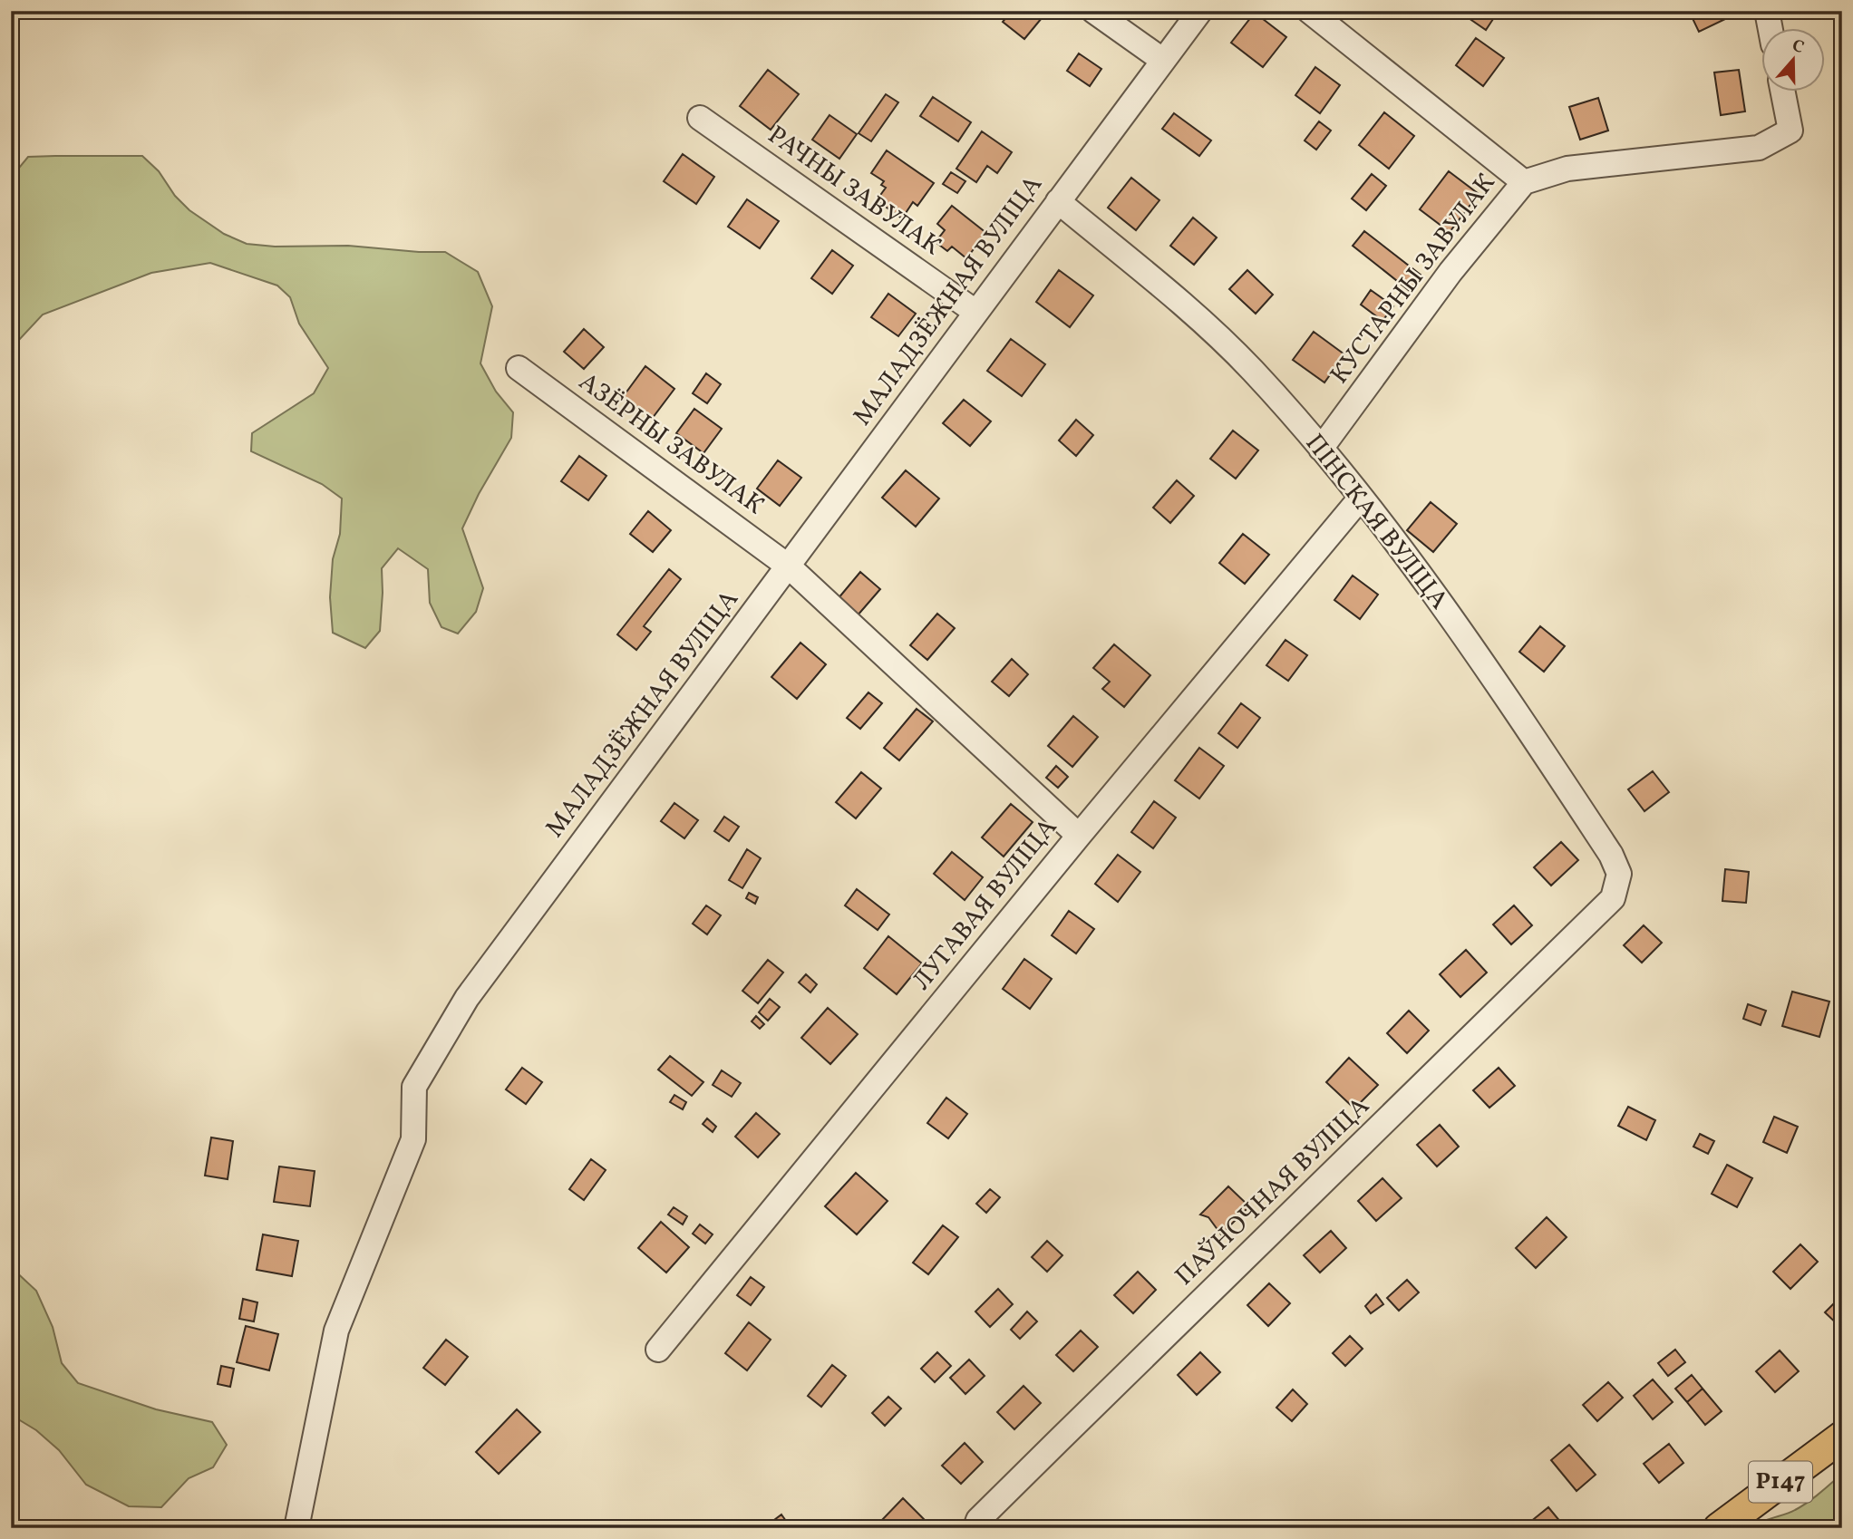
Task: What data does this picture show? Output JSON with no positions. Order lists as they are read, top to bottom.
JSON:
{
  "streets": {
    "main road": ["Р147"],
    "street": [
      "РАЧНЫ ЗАВУЛАК",
      "КУСТАРНЫ ЗАВУЛАК",
      "МАЛАДЗЁЖНАЯ ВУЛІЦА",
      "АЗЁРНЫ ЗАВУЛАК",
      "ПІНСКАЯ ВУЛІЦА",
      "ЛУГАВАЯ ВУЛІЦА",
      "ПАЎНОЧНАЯ ВУЛІЦА"
    ]
  },
  "crossings": [
    ["РАЧНЫ ЗАВУЛАК", "МАЛАДЗЁЖНАЯ ВУЛІЦА"],
    ["КУСТАРНЫ ЗАВУЛАК", "ПІНСКАЯ ВУЛІЦА"],
    ["МАЛАДЗЁЖНАЯ ВУЛІЦА", "АЗЁРНЫ ЗАВУЛАК"],
    ["МАЛАДЗЁЖНАЯ ВУЛІЦА", "ПІНСКАЯ ВУЛІЦА"],
    ["АЗЁРНЫ ЗАВУЛАК", "ЛУГАВАЯ ВУЛІЦА"],
    ["ПІНСКАЯ ВУЛІЦА", "ЛУГАВАЯ ВУЛІЦА"],
    ["ПІНСКАЯ ВУЛІЦА", "ПАЎНОЧНАЯ ВУЛІЦА"]
  ],
  "north": "top"
}
